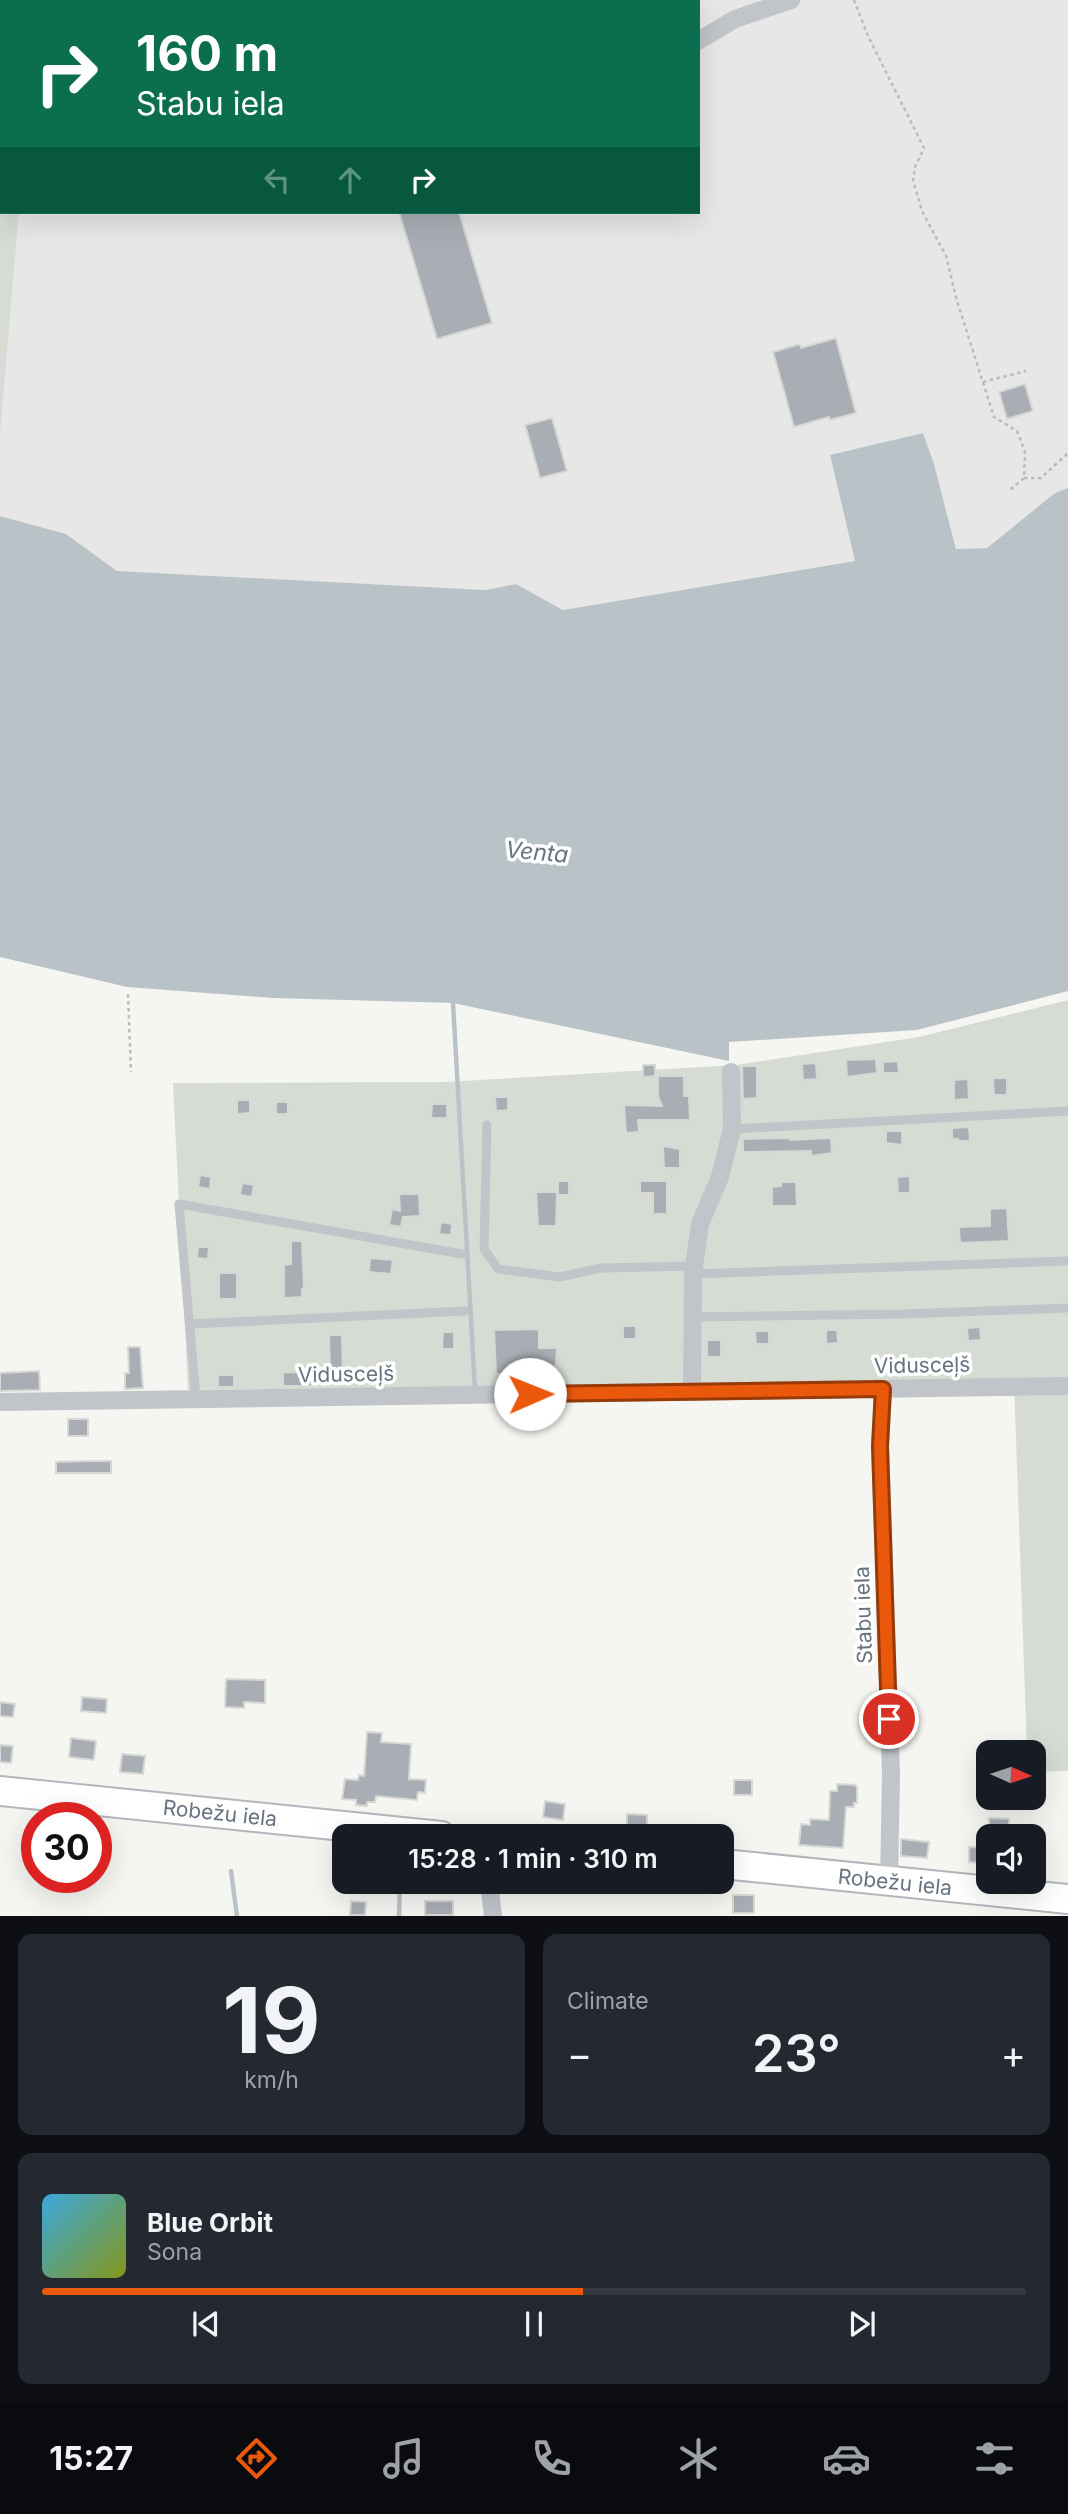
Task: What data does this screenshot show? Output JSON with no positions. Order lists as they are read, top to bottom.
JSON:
{
  "streets": {
    "main road": ["Robežu iela"],
    "street": ["Vidusceļš", "Stabu iela"]
  },
  "crossings": [
    ["Vidusceļš", "Stabu iela"],
    ["Stabu iela", "Robežu iela"]
  ],
  "water": ["Venta"],
  "north": "right",
  "page": {
    "turn": ["160 m", "Stabu iela"],
    "limit": "30",
    "trip": "15:28 · 1 min · 310 m",
    "tile": [
      ["19", "km/h"],
      "Climate"
    ],
    "heat": ["−", "23°", "+"],
    "song": ["Blue Orbit", "Sona"],
    "tabs": "15:27"
  }
}
